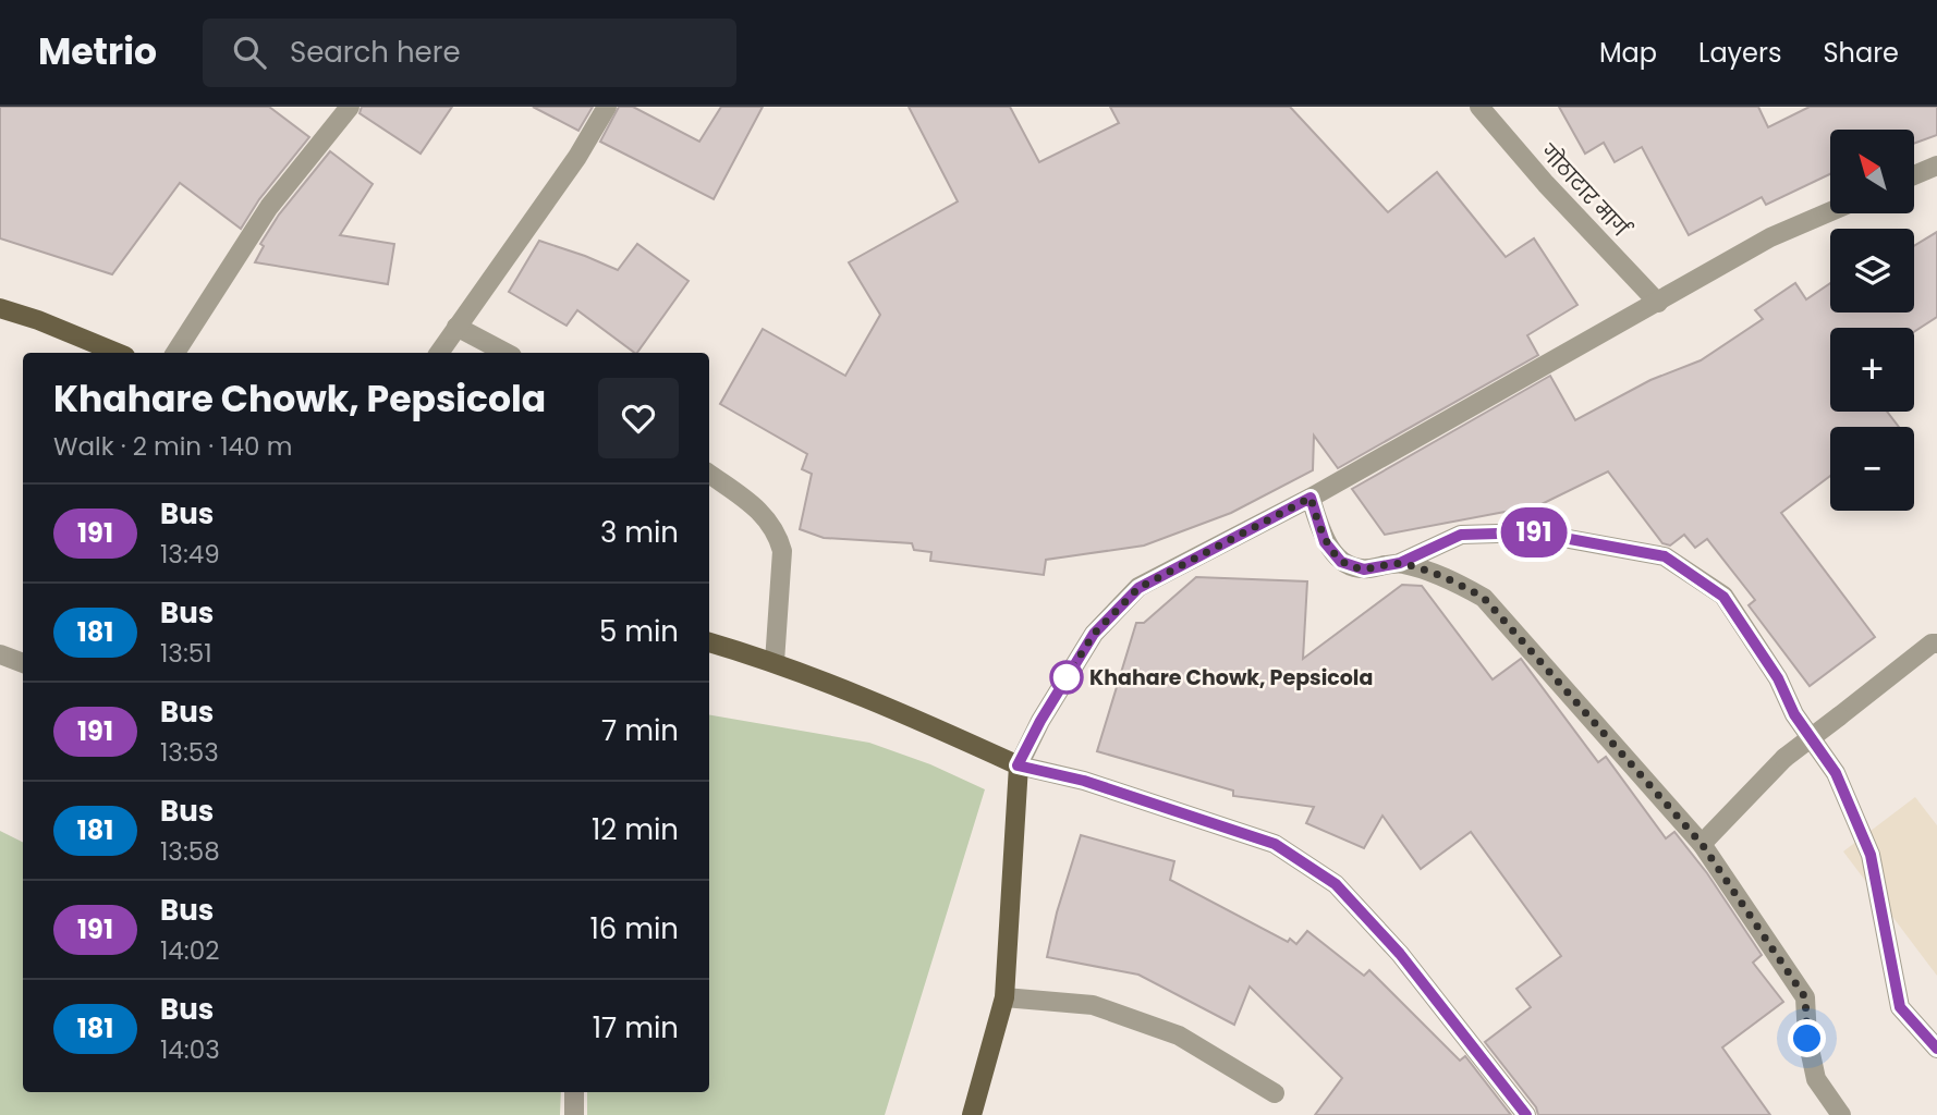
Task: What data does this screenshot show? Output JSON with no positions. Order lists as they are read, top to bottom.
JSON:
{
  "streets": {
    "street": ["गोठाटार मार्ग"]
  },
  "places": ["Khahare Chowk, Pepsicola"],
  "lines": ["bus line 191"],
  "north": "top left",
  "page": {
    "header": "Metrio",
    "search": "Search here",
    "nav": ["Map", "Layers", "Share"],
    "on_map": "191",
    "map_buttons": ["+", "−"],
    "heading": ["Khahare Chowk, Pepsicola", "Walk · 2 min · 140 m"],
    "list": [
      {
        "mark": "191",
        "name": "Bus",
        "note": "13:49",
        "value": "3 min"
      },
      {
        "mark": "181",
        "name": "Bus",
        "note": "13:51",
        "value": "5 min"
      },
      {
        "mark": "191",
        "name": "Bus",
        "note": "13:53",
        "value": "7 min"
      },
      {
        "mark": "181",
        "name": "Bus",
        "note": "13:58",
        "value": "12 min"
      },
      {
        "mark": "191",
        "name": "Bus",
        "note": "14:02",
        "value": "16 min"
      },
      {
        "mark": "181",
        "name": "Bus",
        "note": "14:03",
        "value": "17 min"
      }
    ]
  }
}
